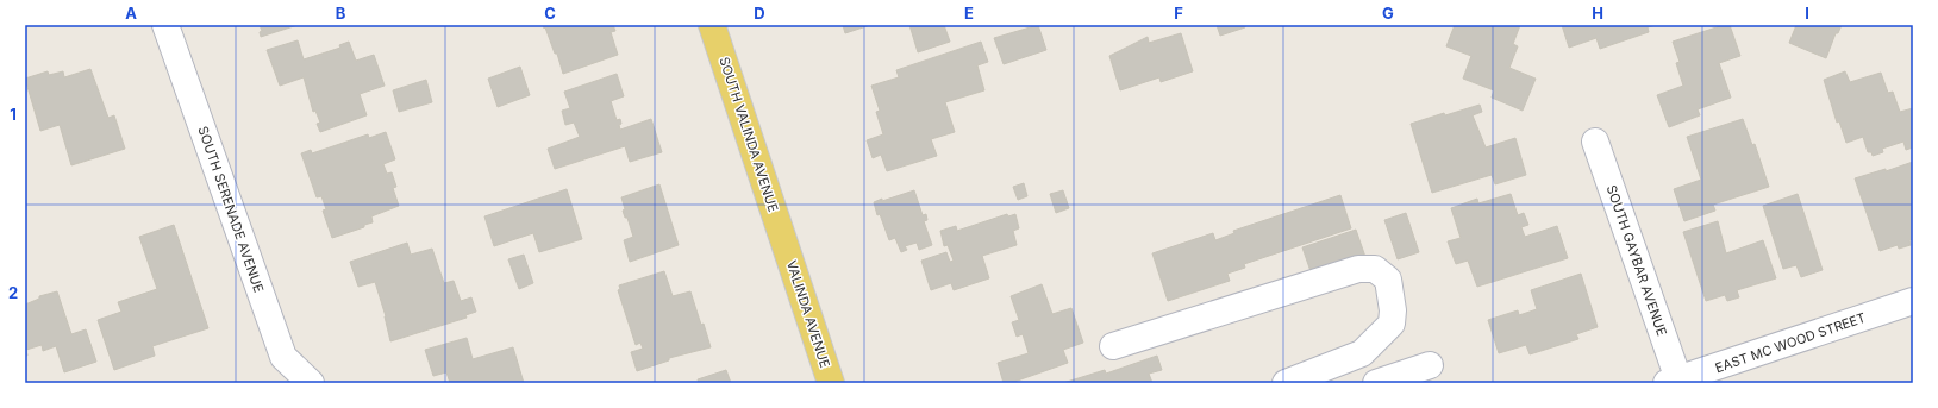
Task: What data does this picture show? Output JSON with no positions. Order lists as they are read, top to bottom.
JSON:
{
  "streets": {
    "main road": ["SOUTH VALINDA AVENUE", "VALINDA AVENUE"],
    "street": ["SOUTH SERENADE AVENUE", "SOUTH GAYBAR AVENUE", "EAST MC WOOD STREET"]
  },
  "crossings": [
    ["SOUTH VALINDA AVENUE", "VALINDA AVENUE"],
    ["SOUTH GAYBAR AVENUE", "EAST MC WOOD STREET"]
  ],
  "grid": {
    "columns": [
      "A",
      "B",
      "C",
      "D",
      "E",
      "F",
      "G",
      "H",
      "I"
    ],
    "rows": ["1", "2"]
  }
}
